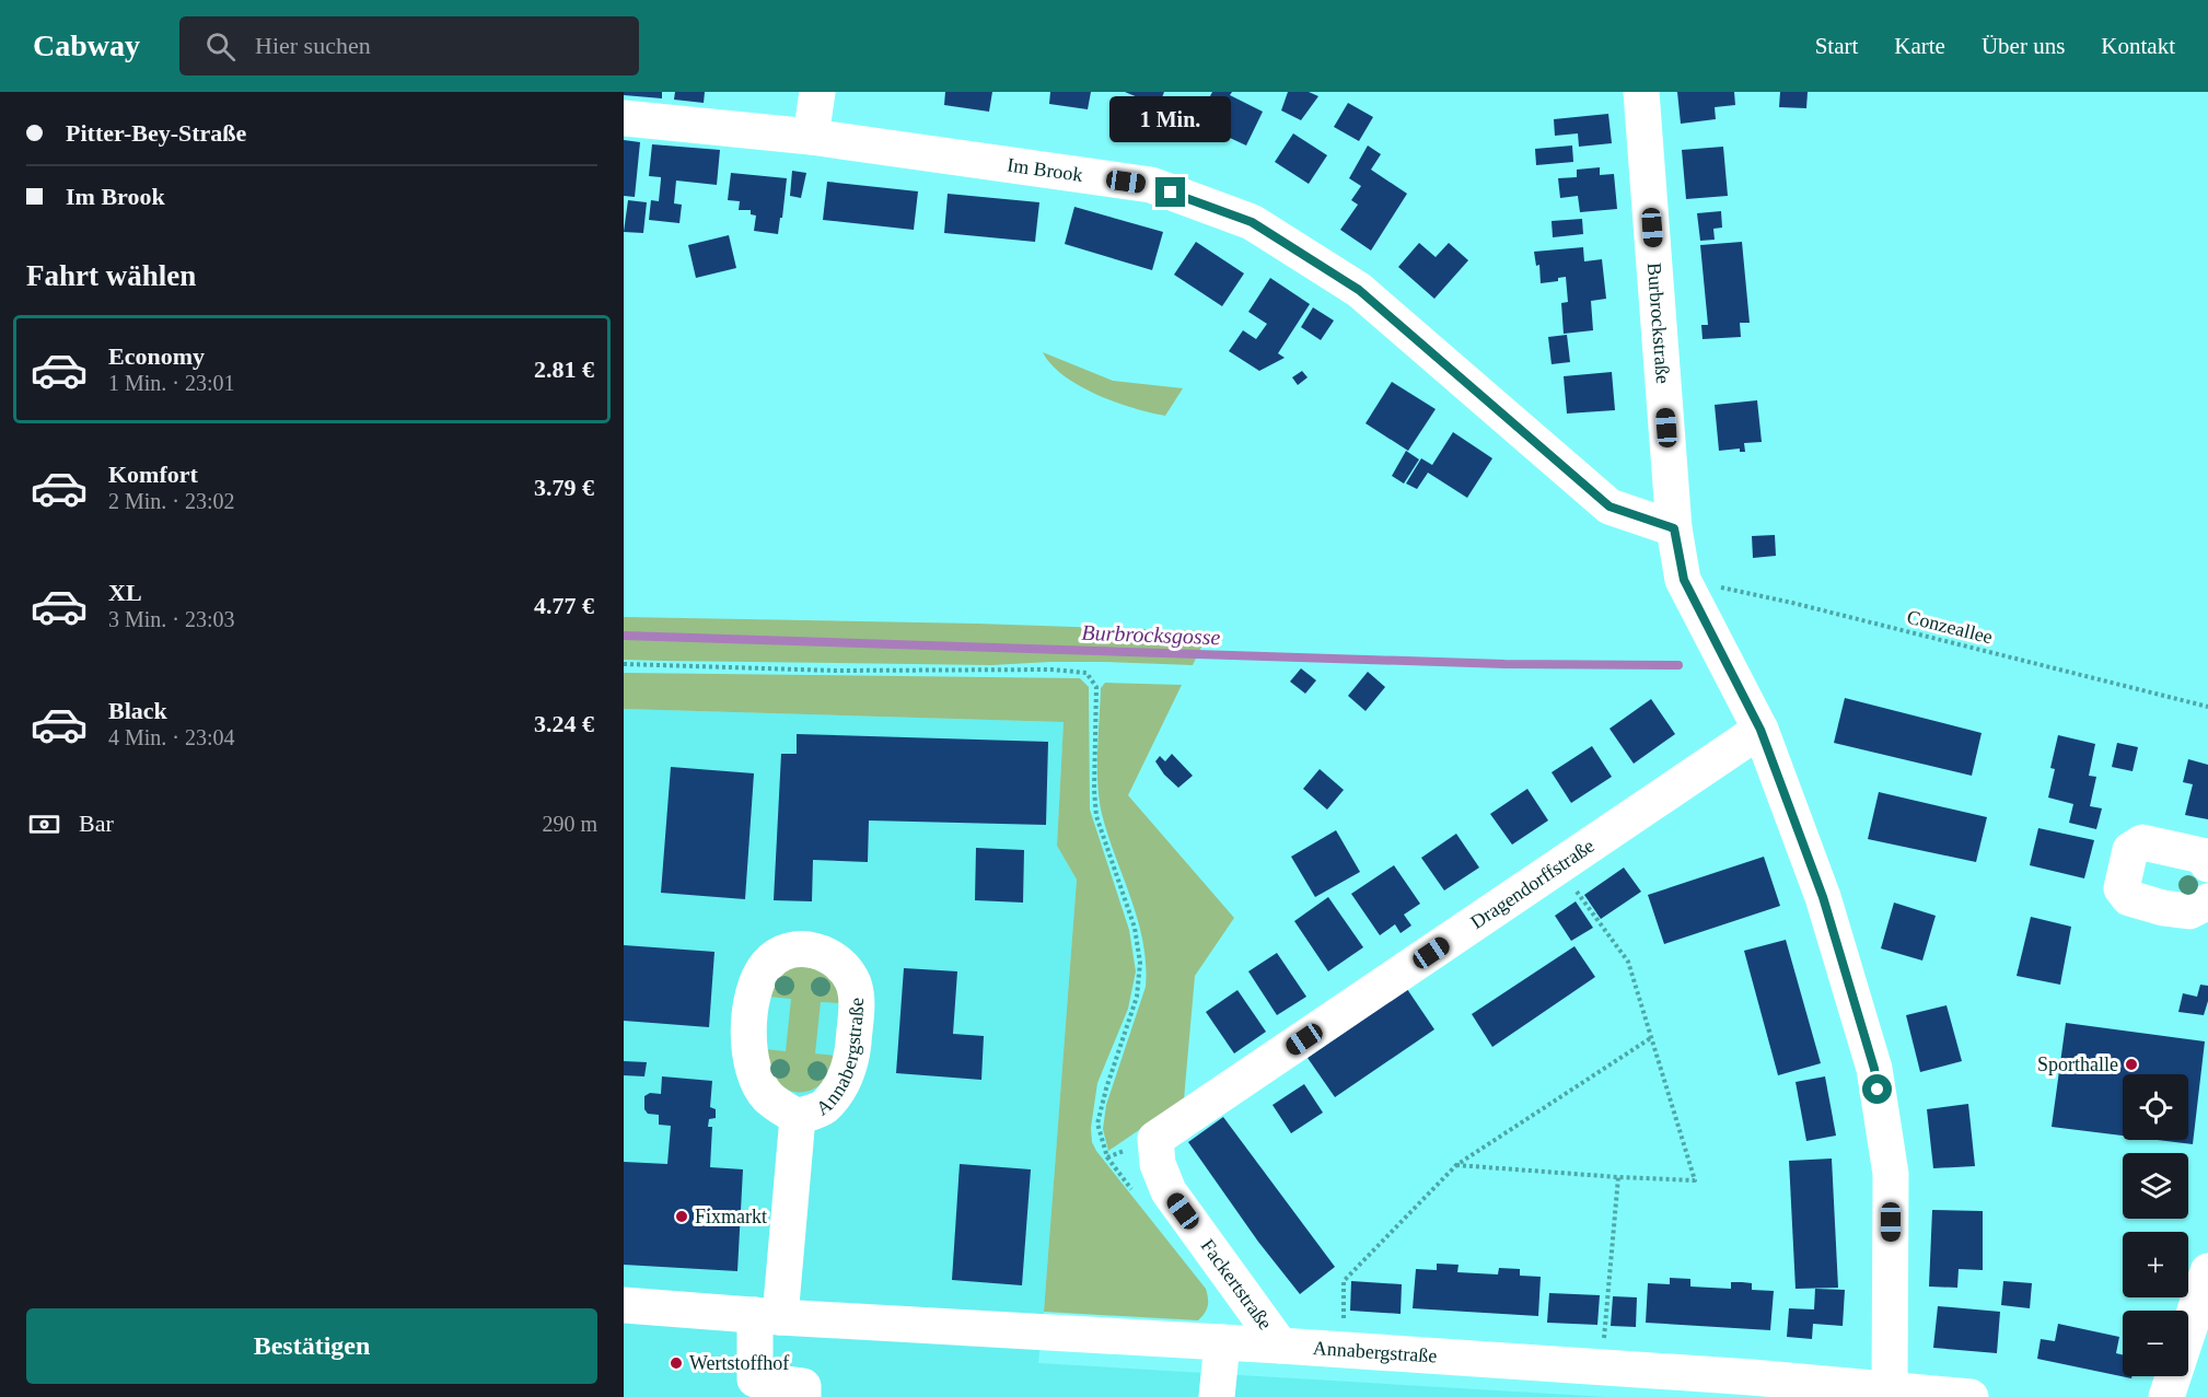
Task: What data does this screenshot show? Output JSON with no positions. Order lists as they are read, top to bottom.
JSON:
{
  "streets": {
    "street": [
      "Im Brook",
      "Burbrockstraße",
      "Dragendorffstraße",
      "Annabergstraße",
      "Fackertstraße"
    ],
    "path": ["Conzeallee"]
  },
  "crossings": [
    ["Im Brook", "Burbrockstraße"],
    ["Burbrockstraße", "Conzeallee"],
    ["Burbrockstraße", "Dragendorffstraße"],
    ["Burbrockstraße", "Annabergstraße"],
    ["Dragendorffstraße", "Fackertstraße"],
    ["Annabergstraße", "Fackertstraße"]
  ],
  "water": ["Burbrocksgosse"],
  "places": ["Sporthalle", "Fixmarkt", "Wertstoffhof"],
  "page": {
    "header": "Cabway",
    "search": "Hier suchen",
    "nav": [
      "Start",
      "Karte",
      "Über uns",
      "Kontakt"
    ],
    "banner": ["Pitter-Bey-Straße", "Im Brook"],
    "bubble": "1 Min.",
    "heading": "Fahrt wählen",
    "list": [
      {
        "name": "Economy",
        "note": "1 Min. · 23:01",
        "value": "2.81 €"
      },
      {
        "name": "Komfort",
        "note": "2 Min. · 23:02",
        "value": "3.79 €"
      },
      {
        "name": "XL",
        "note": "3 Min. · 23:03",
        "value": "4.77 €"
      },
      {
        "name": "Black",
        "note": "4 Min. · 23:04",
        "value": "3.24 €"
      }
    ],
    "pay": ["Bar", "290 m"],
    "map_buttons": ["+", "−"],
    "buttons": "Bestätigen"
  }
}
